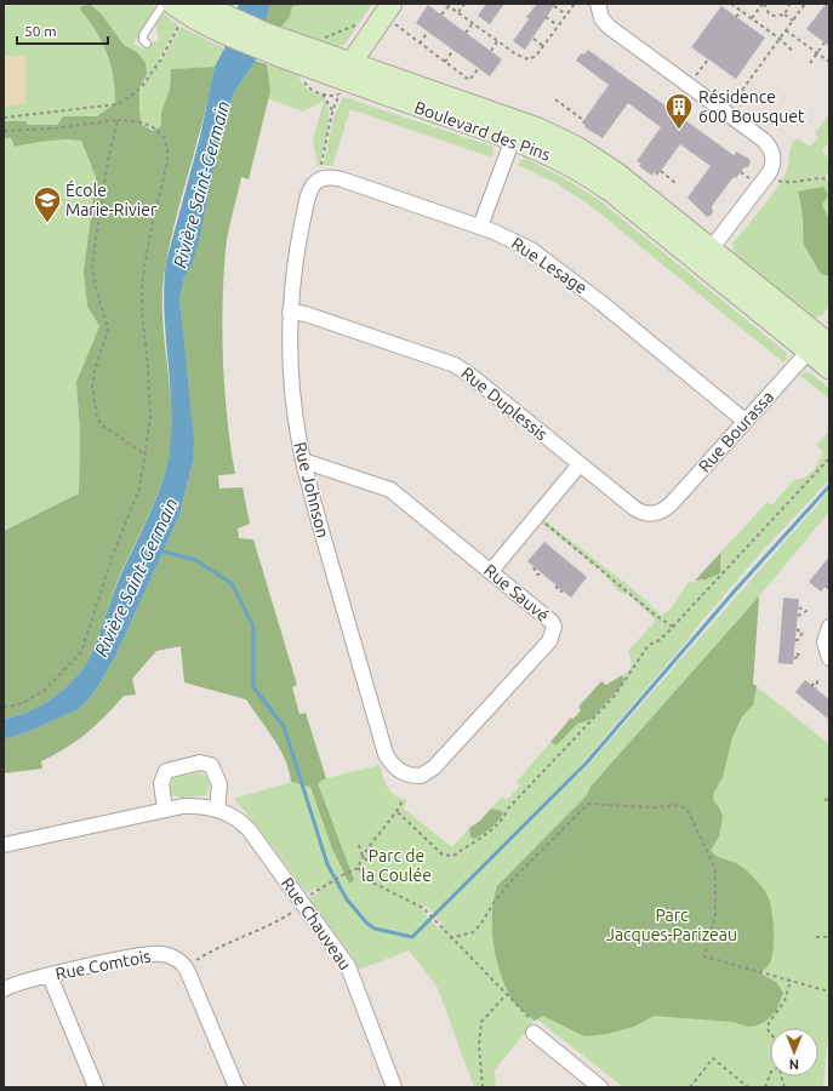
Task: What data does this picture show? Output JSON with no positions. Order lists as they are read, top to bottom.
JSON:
{
  "streets": {
    "street": [
      "Boulevard des Pins",
      "Rue Lesage",
      "Rue Duplessis",
      "Rue Bourassa",
      "Rue Johnson",
      "Rue Sauvé",
      "Rue Chauveau",
      "Rue Comtois"
    ]
  },
  "crossings": [
    ["Boulevard des Pins", "Rue Bourassa"],
    ["Rue Lesage", "Rue Bourassa"],
    ["Rue Lesage", "Rue Johnson"],
    ["Rue Duplessis", "Rue Bourassa"],
    ["Rue Duplessis", "Rue Johnson"],
    ["Rue Johnson", "Rue Sauvé"]
  ],
  "water": ["Rivière Saint-Germain"],
  "parks": ["Parc de la Coulée", "Parc Jacques-Parizeau"],
  "places": {
    "building": ["Résidence 600 Bousquet"],
    "school or university": ["École Marie-Rivier"]
  },
  "scale_bar": "50 m",
  "north": "bottom"
}
